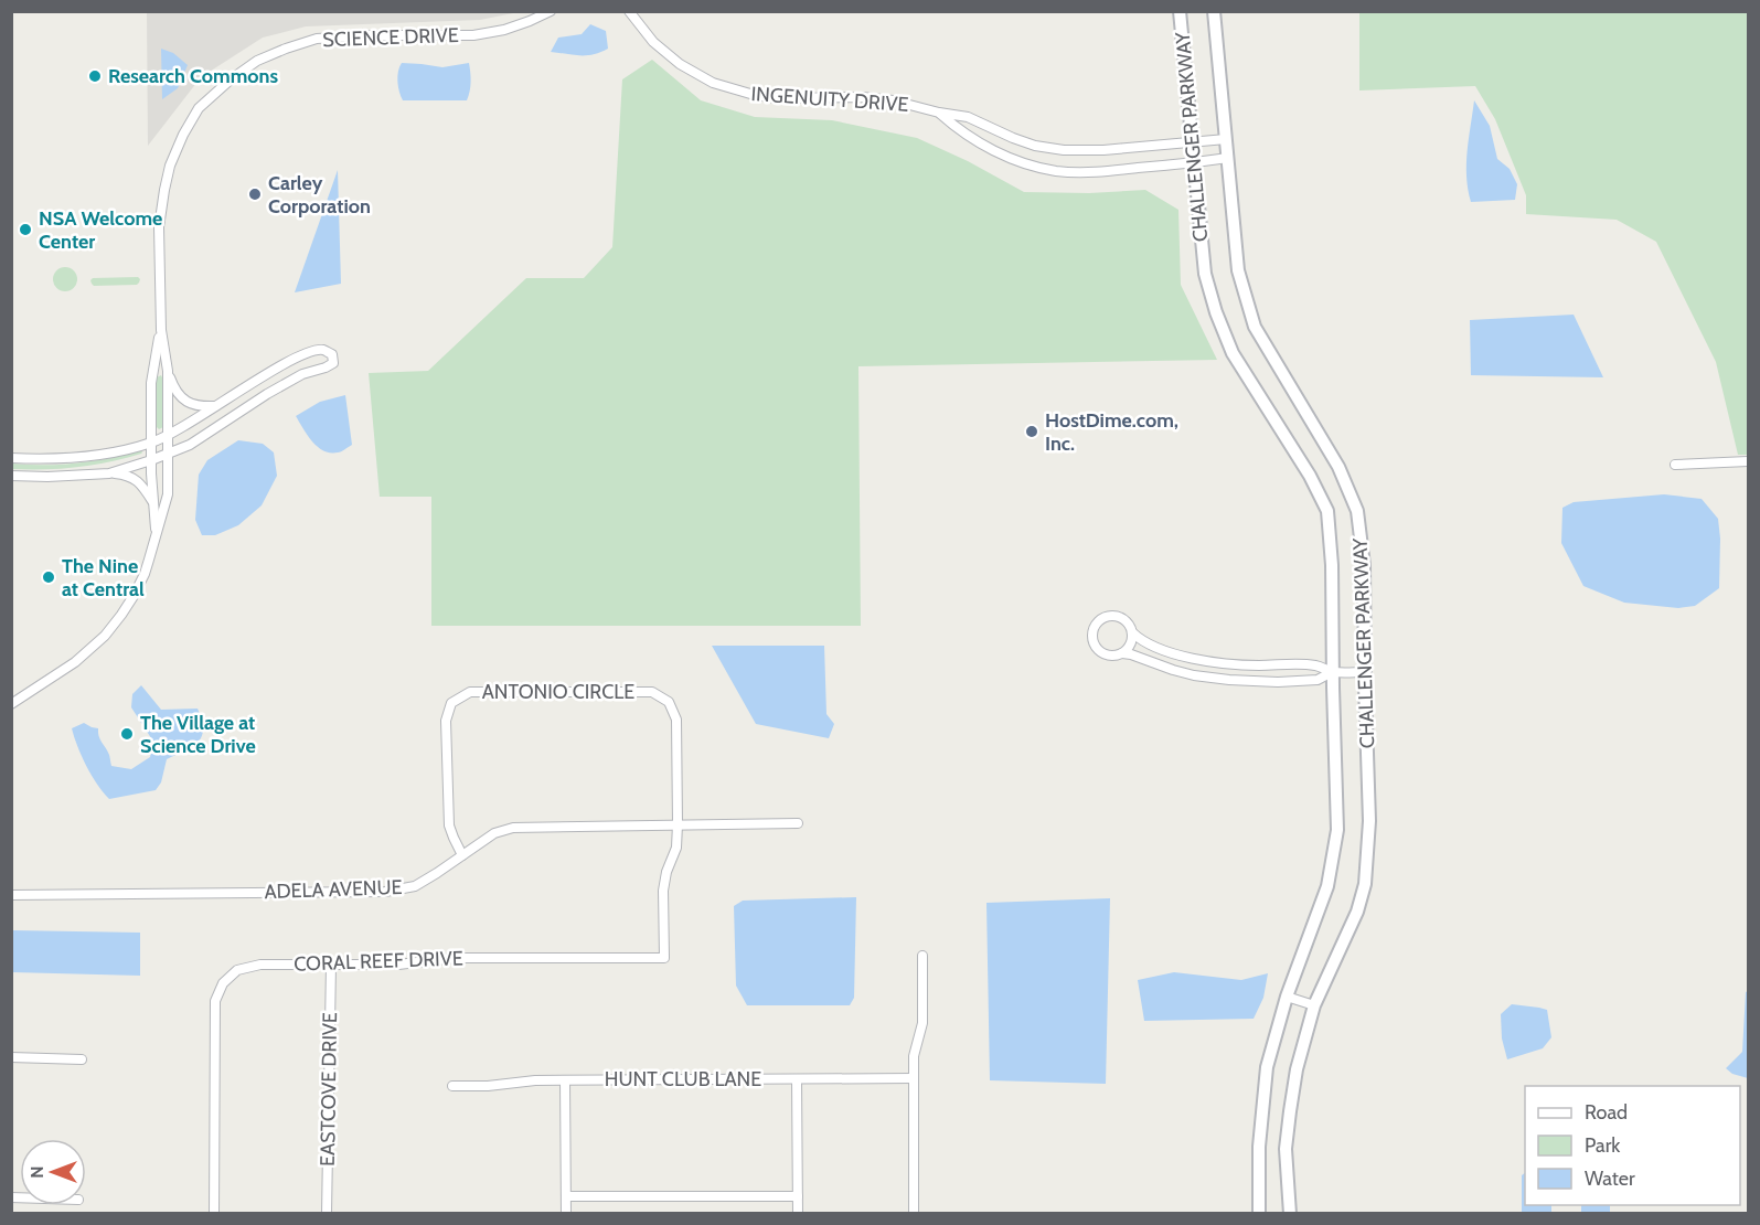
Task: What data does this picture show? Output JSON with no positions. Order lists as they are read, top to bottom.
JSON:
{
  "streets": {
    "main road": ["CHALLENGER PARKWAY"],
    "street": [
      "SCIENCE DRIVE",
      "INGENUITY DRIVE",
      "ANTONIO CIRCLE",
      "ADELA AVENUE",
      "CORAL REEF DRIVE",
      "HUNT CLUB LANE",
      "EASTCOVE DRIVE"
    ]
  },
  "crossings": [
    ["INGENUITY DRIVE", "CHALLENGER PARKWAY"],
    ["ANTONIO CIRCLE", "ADELA AVENUE"],
    ["ANTONIO CIRCLE", "CORAL REEF DRIVE"],
    ["CORAL REEF DRIVE", "EASTCOVE DRIVE"]
  ],
  "places": [
    "Research Commons",
    "Carley Corporation",
    "NSA Welcome Center",
    "HostDime.com, Inc.",
    "The Nine at Central",
    "The Village at Science Drive"
  ],
  "legend": ["Road", "Park", "Water"],
  "north": "left"
}
